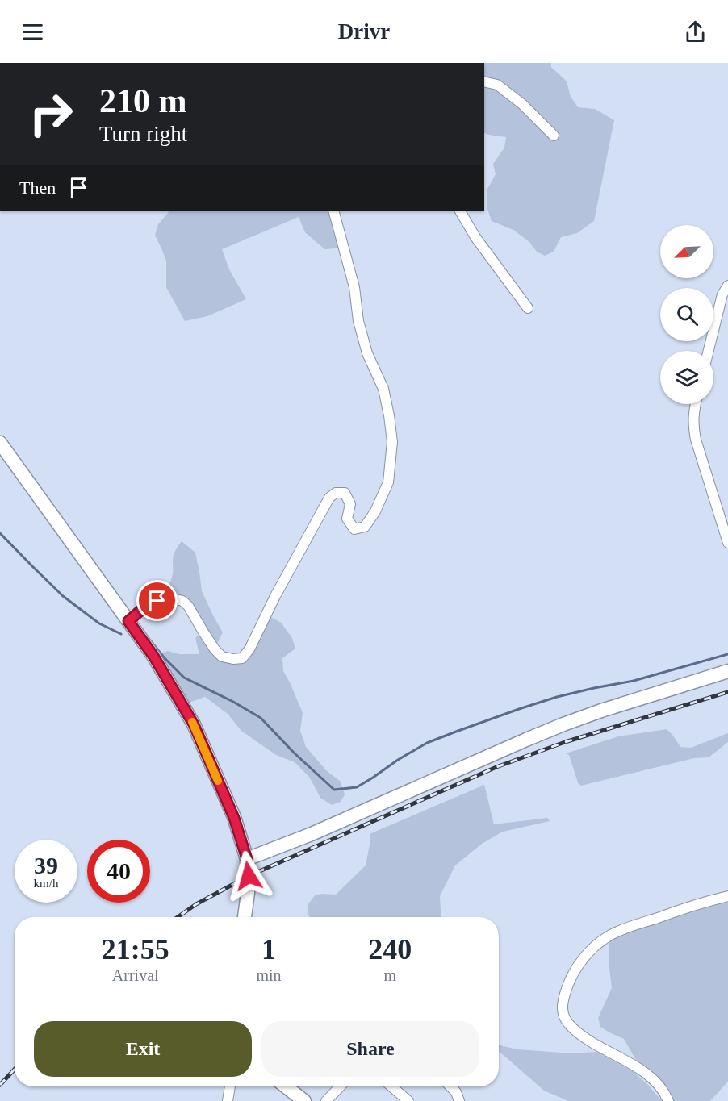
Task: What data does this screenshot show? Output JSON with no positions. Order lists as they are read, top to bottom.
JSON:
{
  "north": "bottom left",
  "page": {
    "header": "Drivr",
    "turn": ["210 m", "Turn right"],
    "then": "Then",
    "speed": "39 km/h",
    "limit": "40",
    "eta": [
      "21:55",
      "Arrival",
      "1",
      "min",
      "240",
      "m"
    ],
    "buttons": ["Exit", "Share"]
  }
}
